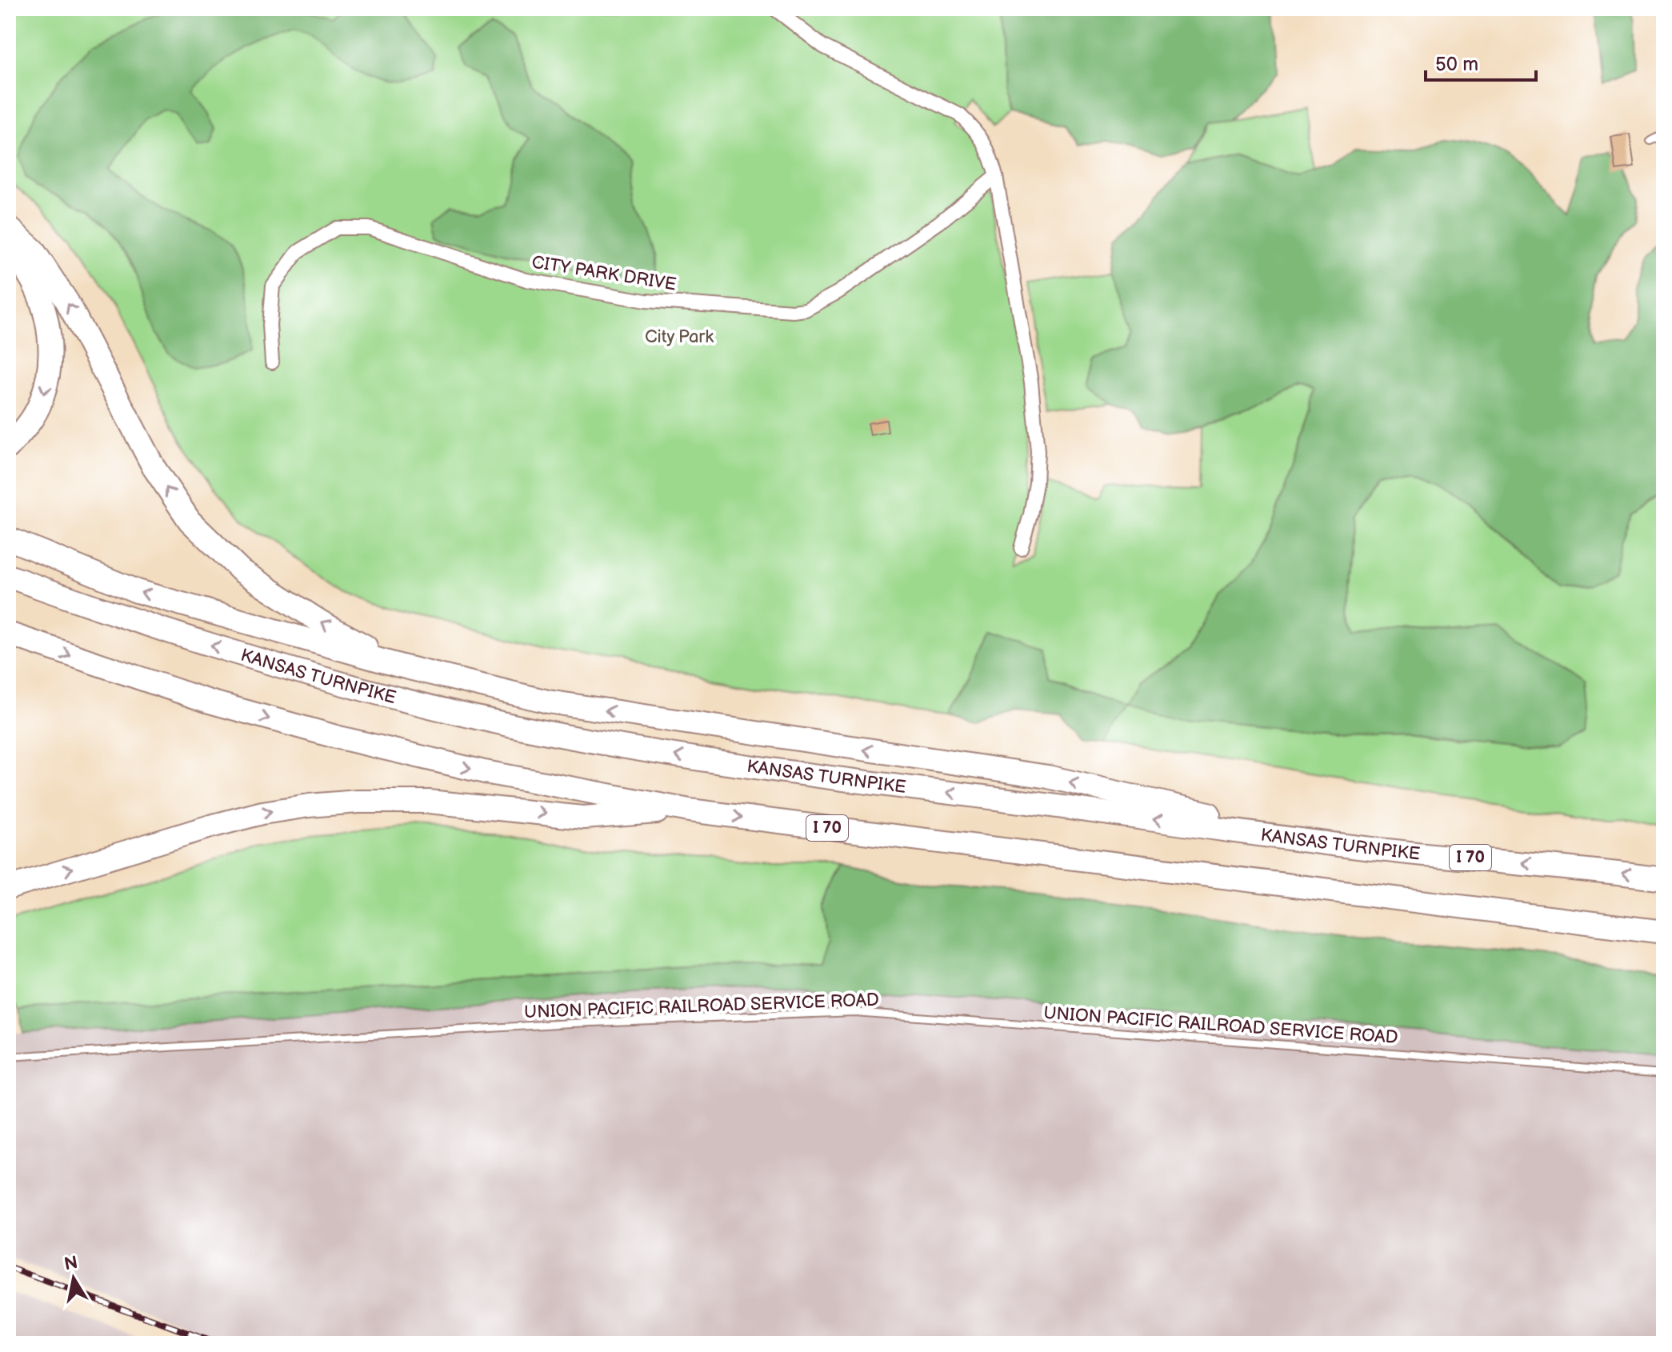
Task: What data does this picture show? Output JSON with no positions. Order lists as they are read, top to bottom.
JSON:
{
  "streets": {
    "highway": ["KANSAS TURNPIKE", "I 70"],
    "street": ["CITY PARK DRIVE"],
    "lane": ["UNION PACIFIC RAILROAD SERVICE ROAD"]
  },
  "parks": ["City Park"],
  "scale_bar": "50 m",
  "north": "top"
}
